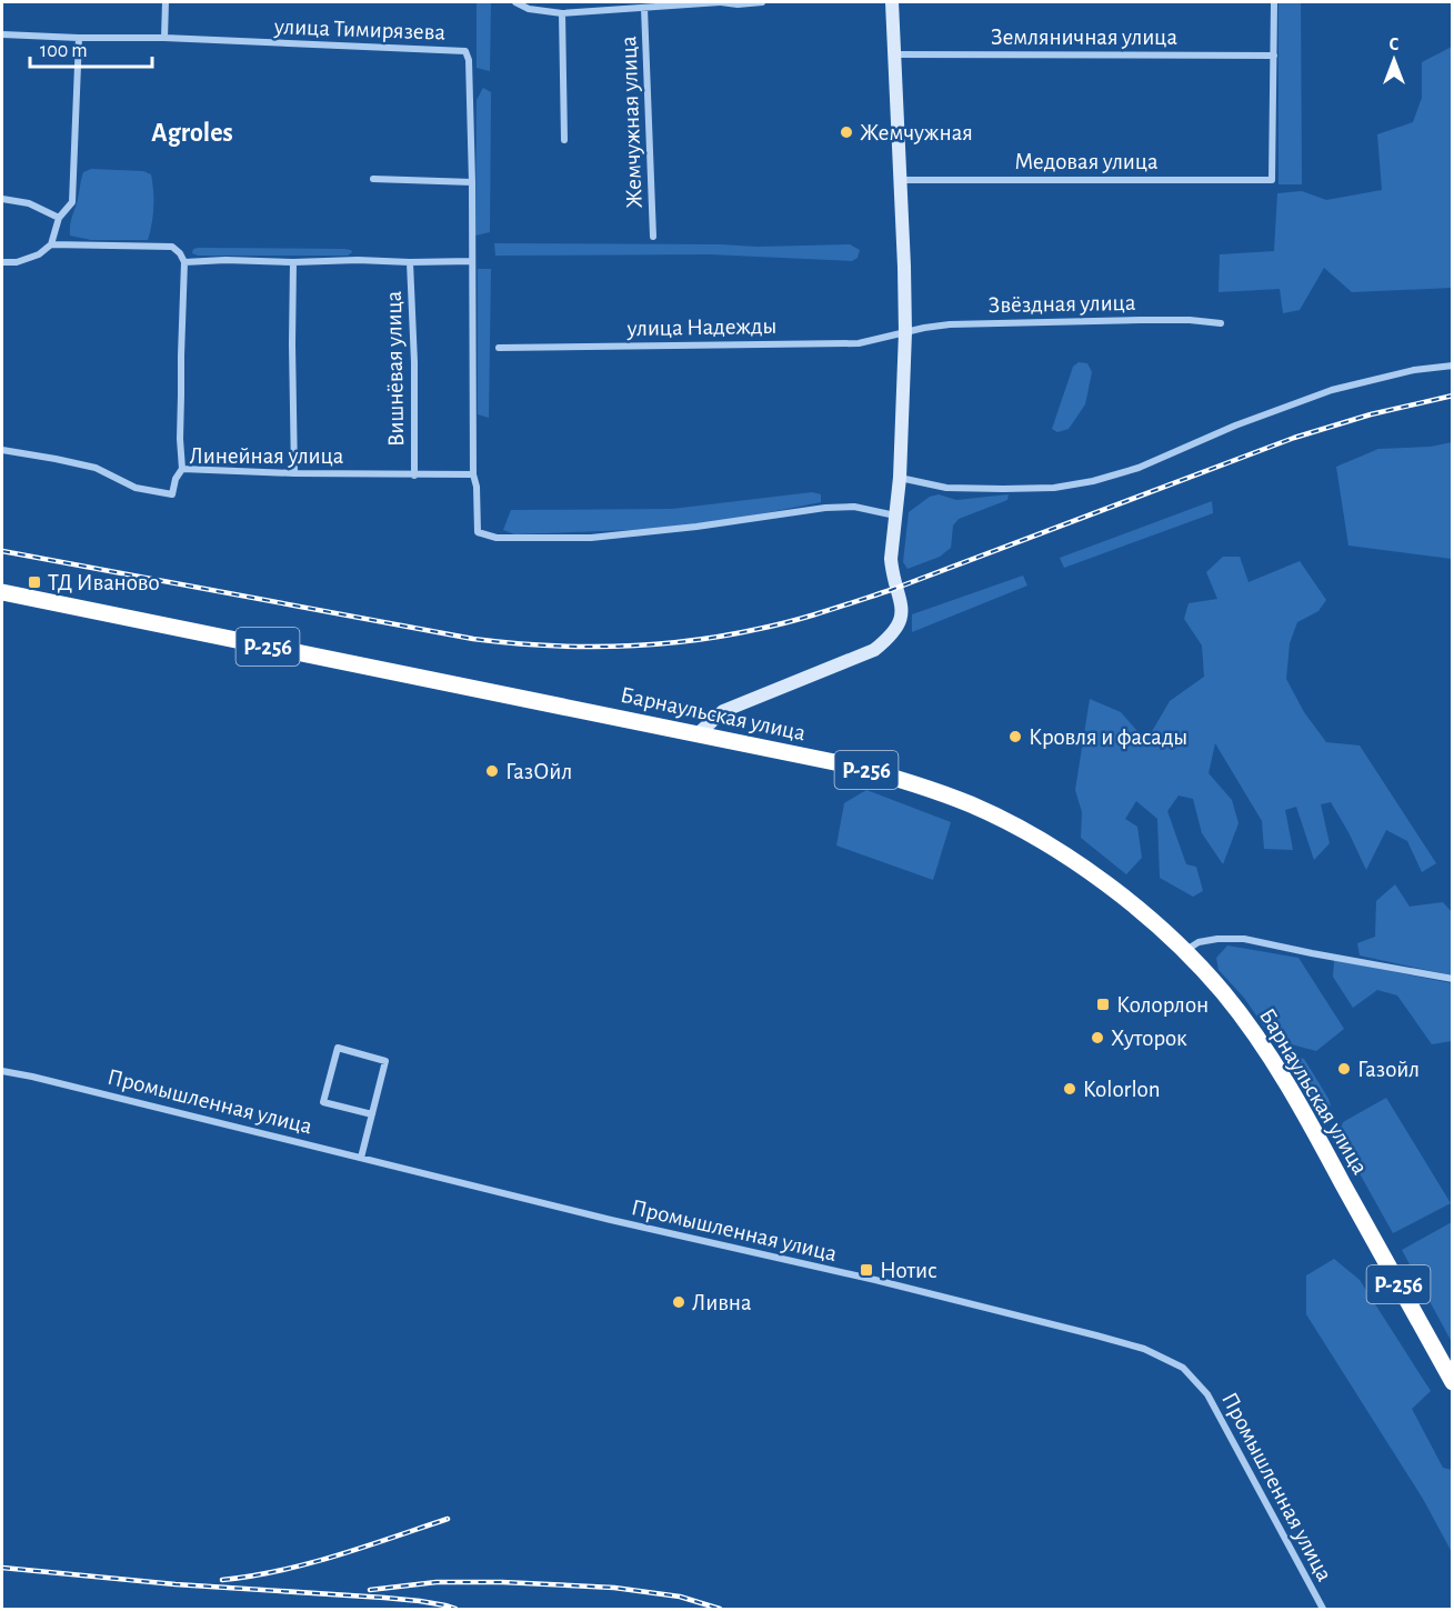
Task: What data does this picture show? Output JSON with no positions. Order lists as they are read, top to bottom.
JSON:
{
  "streets": {
    "highway": ["Р-256", "Барнаульская улица"],
    "street": [
      "улица Тимирязева",
      "Земляничная улица",
      "Жемчужная улица",
      "Медовая улица",
      "Звёздная улица",
      "улица Надежды",
      "Вишнёвая улица",
      "Линейная улица",
      "Промышленная улица"
    ]
  },
  "crossings": [
    ["улица Тимирязева", "Линейная улица"],
    ["Земляничная улица", "Медовая улица"],
    ["Звёздная улица", "улица Надежды"],
    ["Вишнёвая улица", "Линейная улица"]
  ],
  "districts": ["Agroles"],
  "places": {
    "other": [
      "Жемчужная",
      "Кровля и фасады",
      "ГазОйл",
      "Хуторок",
      "Газойл",
      "Kolorlon",
      "Ливна"
    ],
    "transit": ["ТД Иваново", "Колорлон", "Нотис"]
  },
  "scale_bar": "100 m",
  "north": "top"
}
